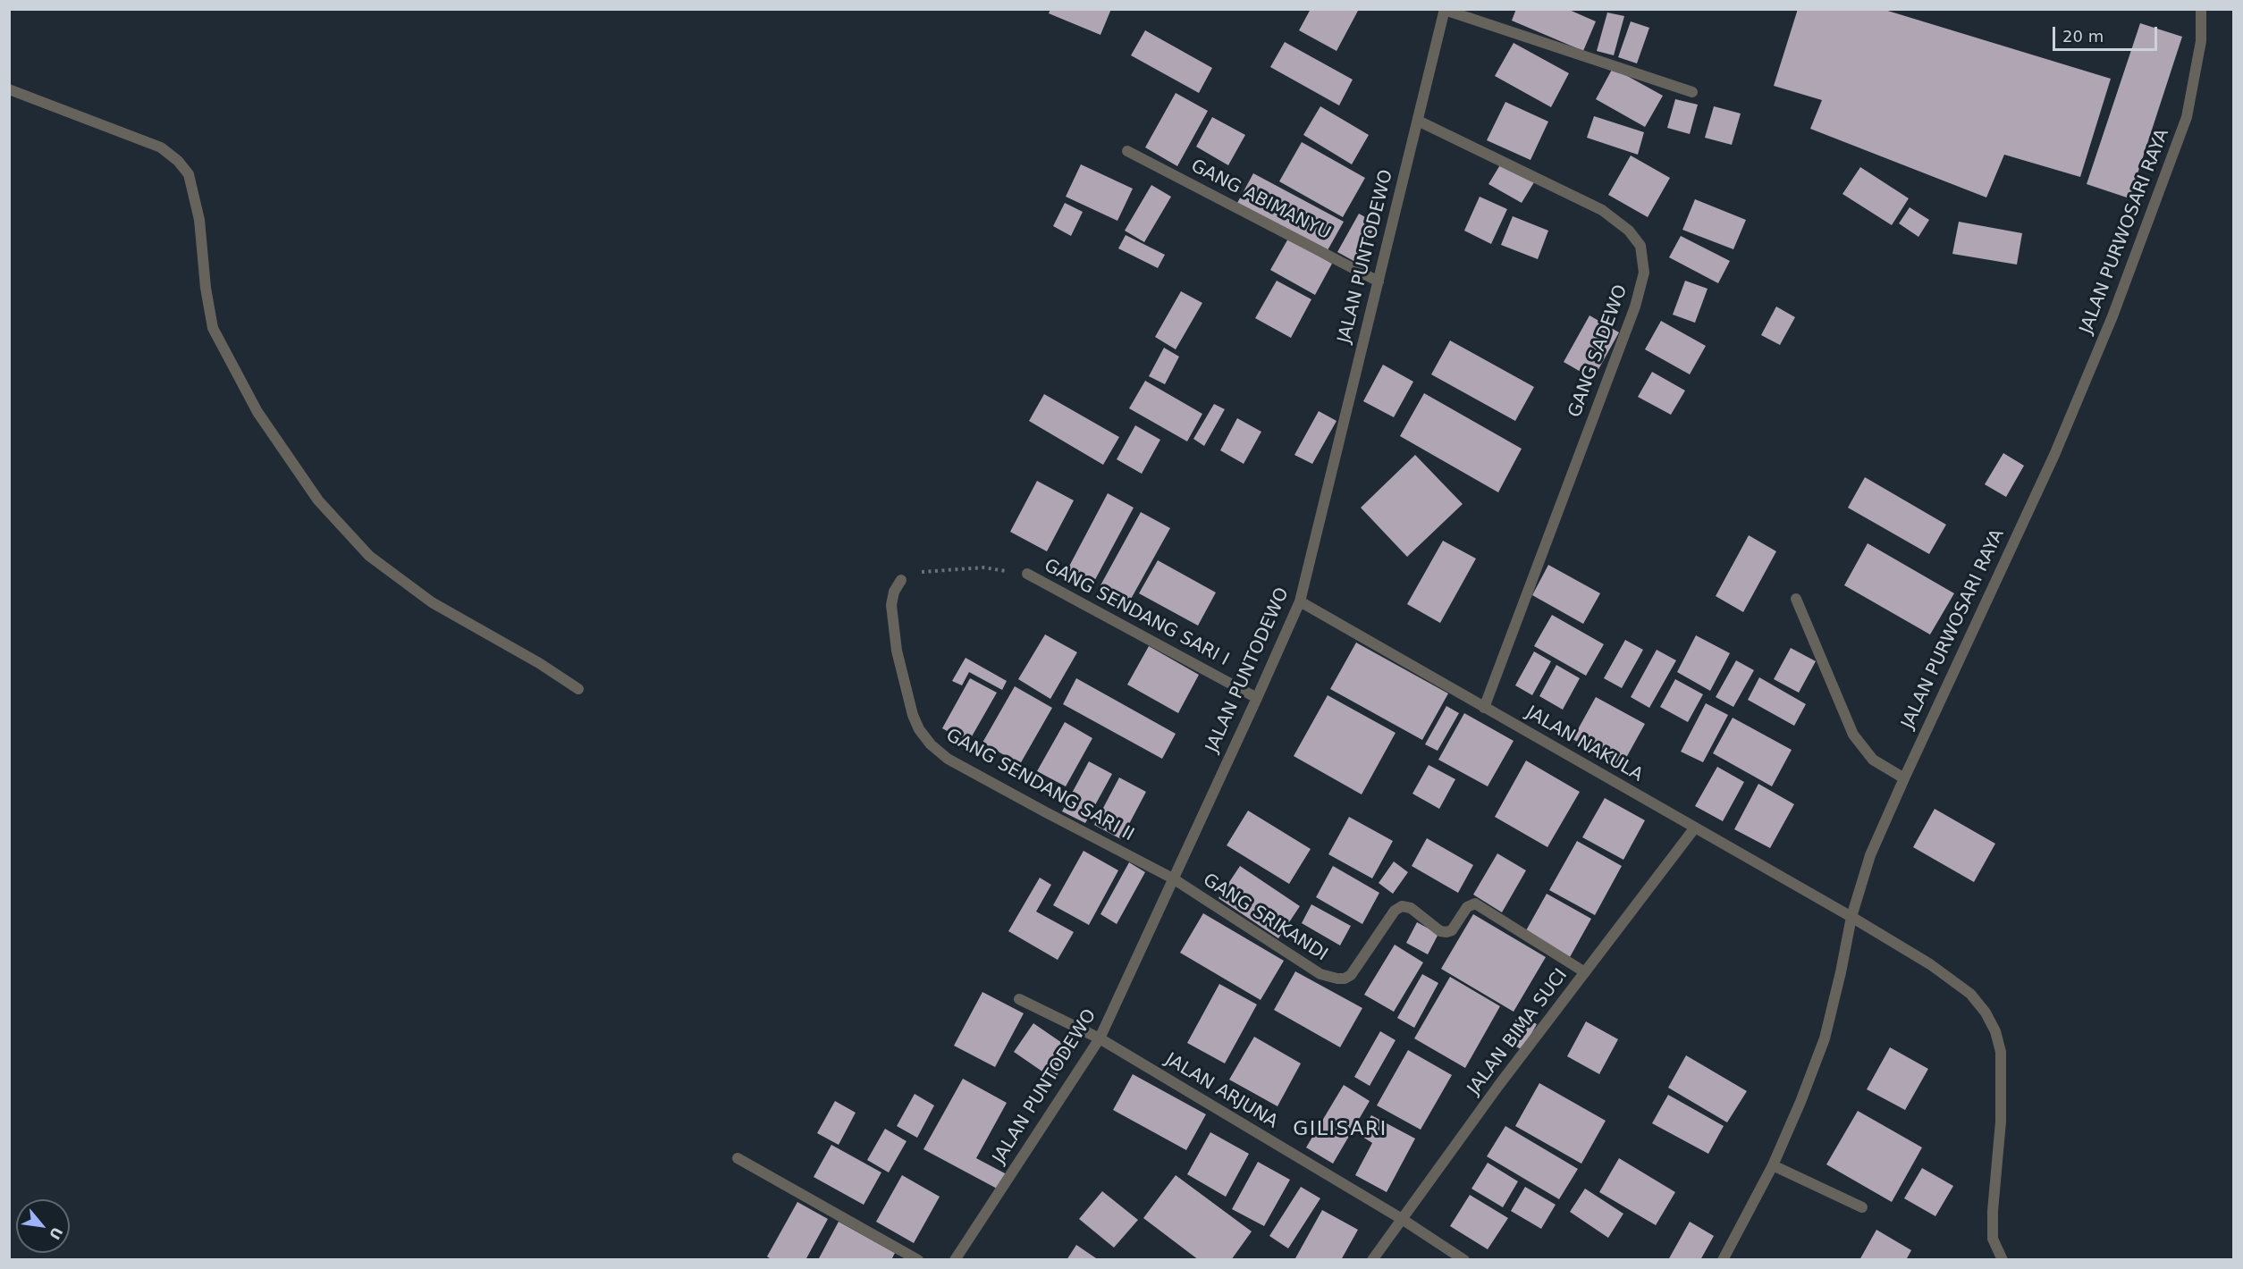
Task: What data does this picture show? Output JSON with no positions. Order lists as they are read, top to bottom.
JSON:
{
  "streets": {
    "street": [
      "GANG ABIMANYU",
      "JALAN PURWOSARI RAYA",
      "JALAN PUNTODEWO",
      "GANG SADEWO",
      "GANG SENDANG SARI I",
      "JALAN NAKULA",
      "GANG SENDANG SARI II",
      "GANG SRIKANDI",
      "JALAN BIMA SUCI",
      "JALAN ARJUNA"
    ]
  },
  "crossings": [
    ["GANG ABIMANYU", "JALAN PUNTODEWO"],
    ["JALAN PURWOSARI RAYA", "JALAN NAKULA"],
    ["JALAN PUNTODEWO", "GANG SADEWO"],
    ["JALAN PUNTODEWO", "GANG SENDANG SARI I"],
    ["JALAN PUNTODEWO", "JALAN NAKULA"],
    ["JALAN PUNTODEWO", "GANG SENDANG SARI II"],
    ["JALAN PUNTODEWO", "GANG SRIKANDI"],
    ["JALAN PUNTODEWO", "JALAN ARJUNA"],
    ["GANG SADEWO", "JALAN NAKULA"],
    ["JALAN NAKULA", "JALAN BIMA SUCI"],
    ["GANG SENDANG SARI II", "GANG SRIKANDI"],
    ["GANG SRIKANDI", "JALAN BIMA SUCI"],
    ["JALAN BIMA SUCI", "JALAN ARJUNA"]
  ],
  "districts": ["GILISARI"],
  "scale_bar": "20 m",
  "north": "bottom right"
}
